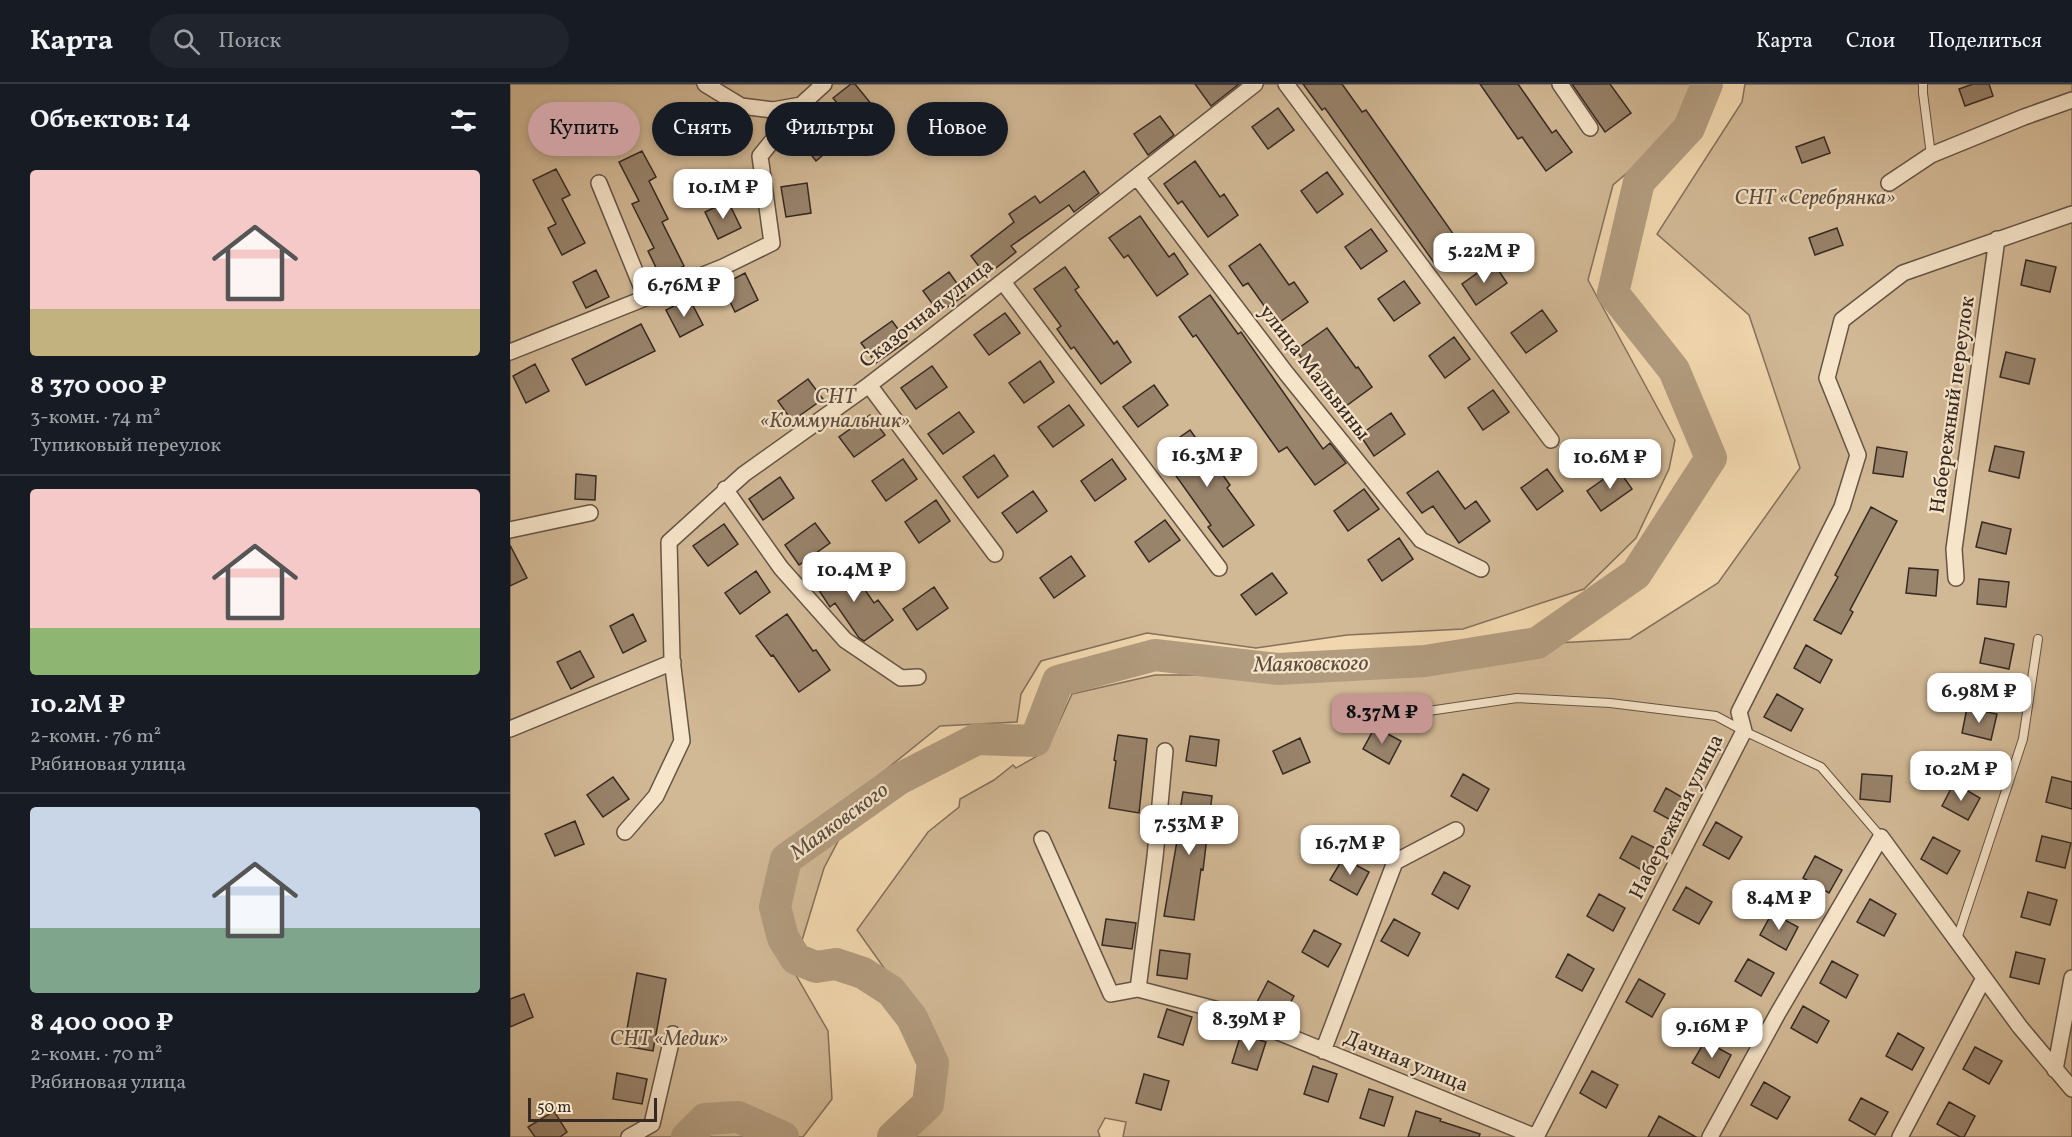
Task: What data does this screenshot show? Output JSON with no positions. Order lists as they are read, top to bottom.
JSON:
{
  "streets": {
    "street": [
      "Сказочная улица",
      "улица Мальвины",
      "Набережный переулок",
      "Набережная улица",
      "Дачная улица"
    ]
  },
  "crossings": [
    ["Сказочная улица", "улица Мальвины"],
    ["Набережный переулок", "Набережная улица"],
    ["Набережная улица", "Дачная улица"]
  ],
  "water": ["Маяковского"],
  "parks": ["СНТ «Серебрянка»", "СНТ «Коммунальник»", "СНТ «Медик»"],
  "scale_bar": "50 m",
  "page": {
    "header": "Карта",
    "search": "Поиск",
    "nav": ["Карта", "Слои", "Поделиться"],
    "heading": "Объектов: 14",
    "chip": [
      "Купить",
      "Снять",
      "Фильтры",
      "Новое"
    ],
    "list": [
      {
        "name": "8 370 000 ₽",
        "note": "3-комн. · 74 m² · Тупиковый переулок"
      },
      {
        "name": "10.2M ₽",
        "note": "2-комн. · 76 m² · Рябиновая улица"
      },
      {
        "name": "8 400 000 ₽",
        "note": "2-комн. · 70 m² · Рябиновая улица"
      }
    ],
    "price": [
      "10.1M ₽",
      "5.22M ₽",
      "6.76M ₽",
      "16.3M ₽",
      "10.6M ₽",
      "10.4M ₽",
      "6.98M ₽",
      "8.37M ₽",
      "10.2M ₽",
      "7.53M ₽",
      "16.7M ₽",
      "8.4M ₽",
      "8.39M ₽",
      "9.16M ₽"
    ],
    "scale": "50 m"
  }
}
